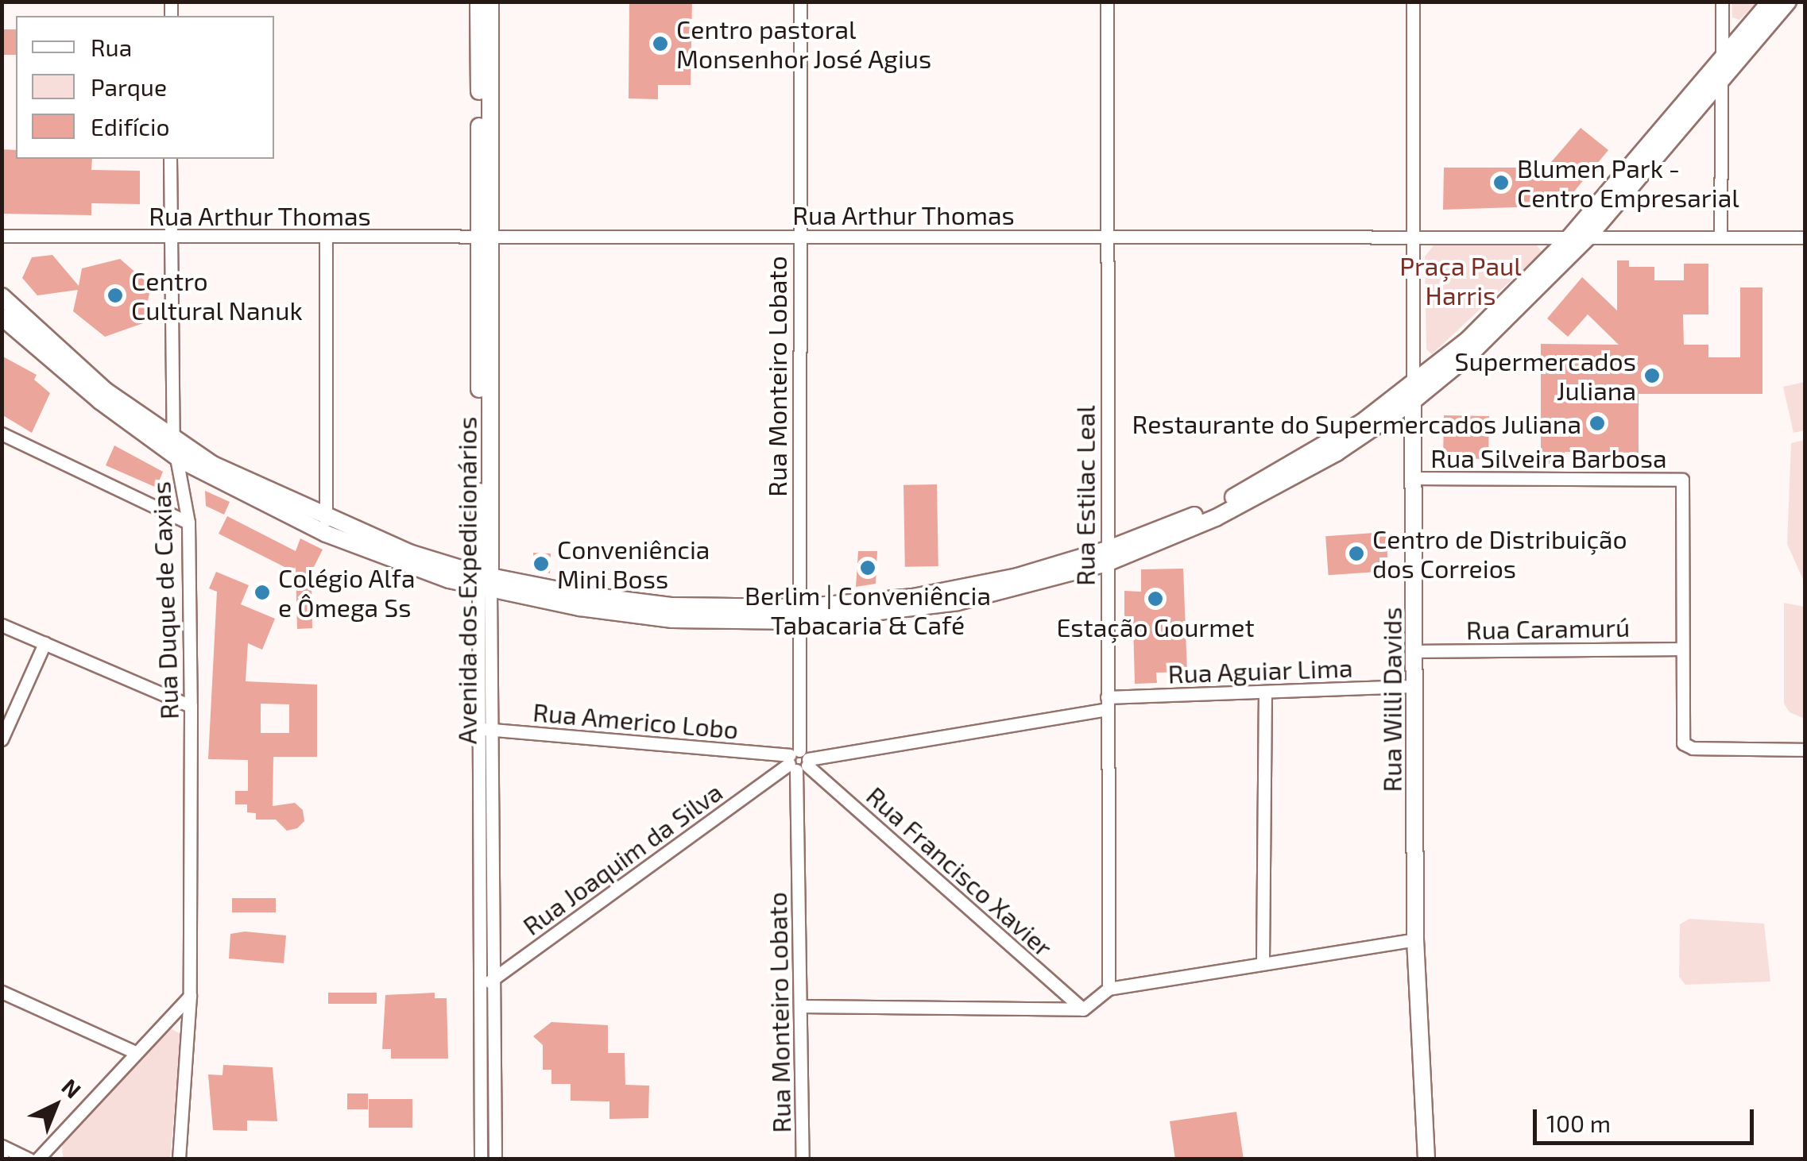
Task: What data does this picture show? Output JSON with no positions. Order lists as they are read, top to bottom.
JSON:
{
  "streets": {
    "main road": ["Avenida dos Expedicionários", "Rua Willi Davids"],
    "street": [
      "Rua Arthur Thomas",
      "Rua Monteiro Lobato",
      "Rua Silveira Barbosa",
      "Rua Estilac Leal",
      "Rua Duque de Caxias",
      "Rua Caramurú",
      "Rua Aguiar Lima",
      "Rua Americo Lobo",
      "Rua Joaquim da Silva",
      "Rua Francisco Xavier"
    ]
  },
  "crossings": [
    ["Rua Arthur Thomas", "Rua Monteiro Lobato"],
    ["Rua Arthur Thomas", "Rua Estilac Leal"],
    ["Rua Arthur Thomas", "Avenida dos Expedicionários"],
    ["Rua Arthur Thomas", "Rua Duque de Caxias"],
    ["Rua Arthur Thomas", "Rua Willi Davids"],
    ["Rua Monteiro Lobato", "Rua Aguiar Lima"],
    ["Rua Monteiro Lobato", "Rua Americo Lobo"],
    ["Rua Monteiro Lobato", "Rua Joaquim da Silva"],
    ["Rua Monteiro Lobato", "Rua Francisco Xavier"],
    ["Rua Silveira Barbosa", "Rua Caramurú"],
    ["Rua Silveira Barbosa", "Rua Willi Davids"],
    ["Rua Estilac Leal", "Rua Aguiar Lima"],
    ["Avenida dos Expedicionários", "Rua Americo Lobo"],
    ["Avenida dos Expedicionários", "Rua Joaquim da Silva"],
    ["Rua Caramurú", "Rua Willi Davids"],
    ["Rua Aguiar Lima", "Rua Willi Davids"],
    ["Rua Aguiar Lima", "Rua Americo Lobo"],
    ["Rua Aguiar Lima", "Rua Joaquim da Silva"],
    ["Rua Aguiar Lima", "Rua Francisco Xavier"],
    ["Rua Americo Lobo", "Rua Joaquim da Silva"],
    ["Rua Americo Lobo", "Rua Francisco Xavier"],
    ["Rua Joaquim da Silva", "Rua Francisco Xavier"]
  ],
  "parks": ["Praça Paul Harris"],
  "places": [
    "Centro pastoral Monsenhor José Agius",
    "Blumen Park - Centro Empresarial",
    "Centro Cultural Nanuk",
    "Supermercados Juliana",
    "Restaurante do Supermercados Juliana",
    "Centro de Distribuição dos Correios",
    "Conveniência Mini Boss",
    "Berlim | Conveniência Tabacaria & Café",
    "Colégio Alfa e Ômega Ss",
    "Estação Gourmet"
  ],
  "legend": ["Rua", "Parque", "Edifício"],
  "scale_bar": "100 m",
  "north": "top right"
}
